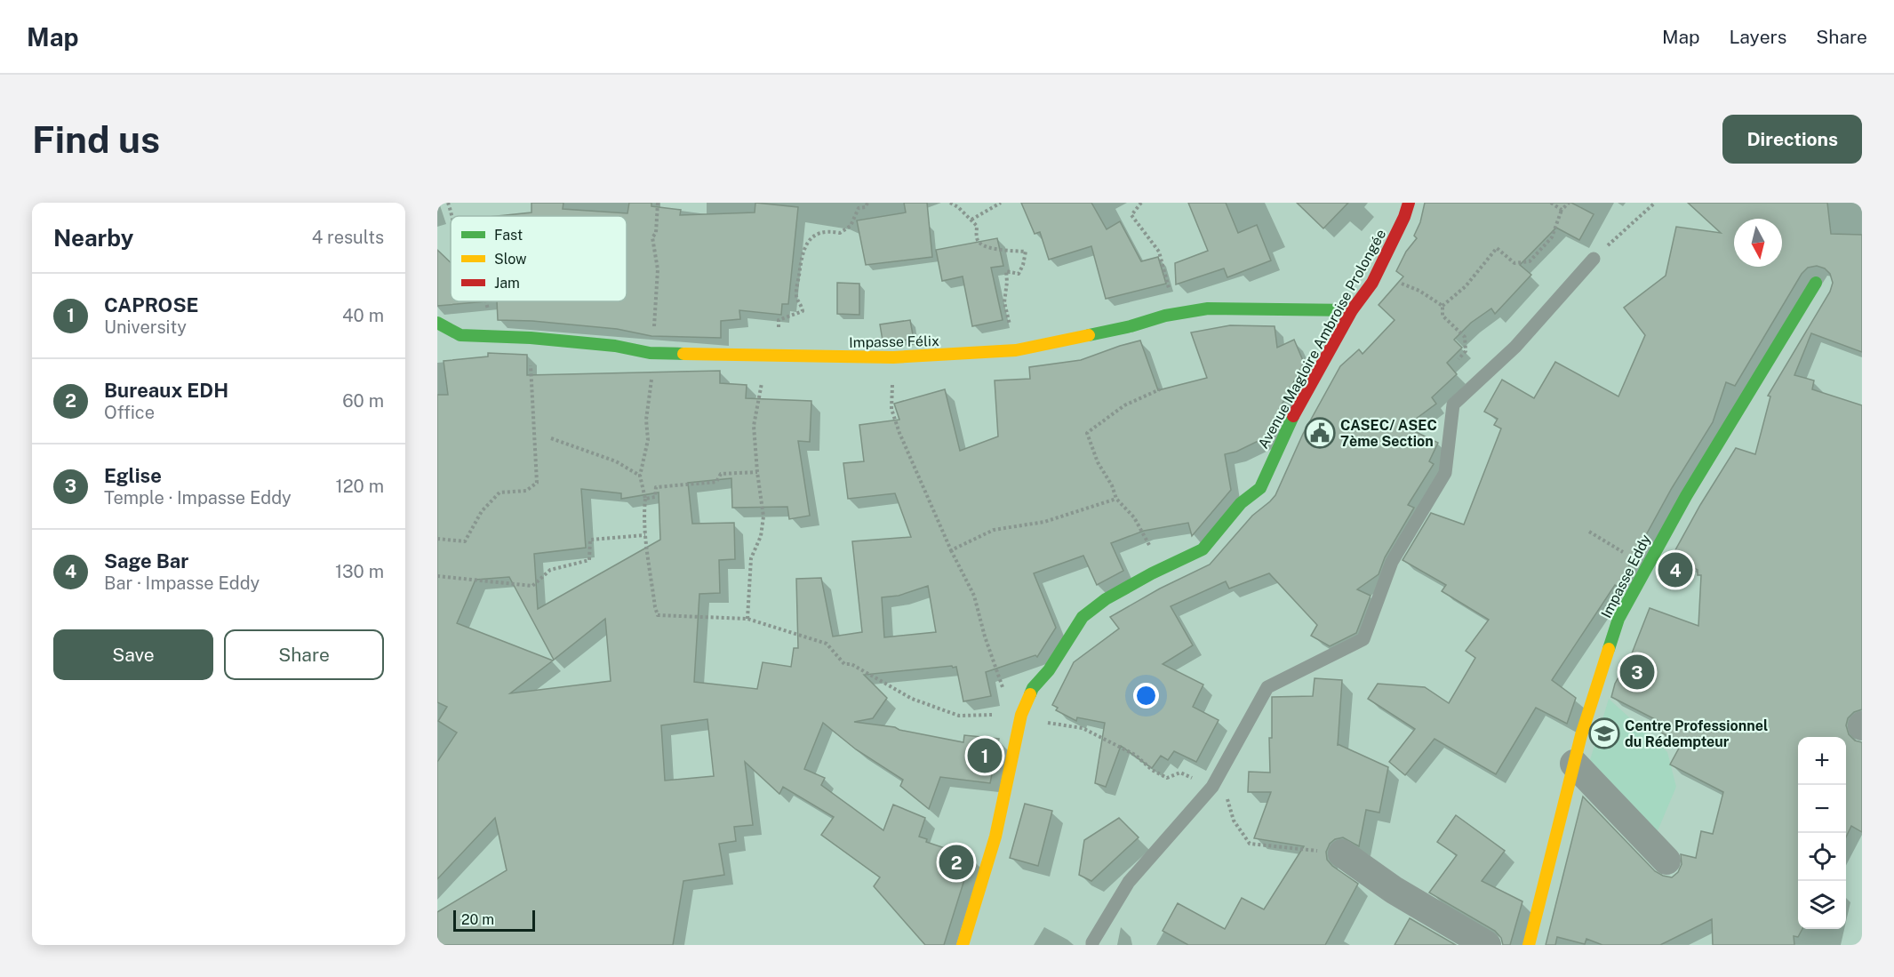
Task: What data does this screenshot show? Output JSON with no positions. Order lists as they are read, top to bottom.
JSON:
{
  "streets": {
    "street": ["Avenue Magloire Ambroise Prolongée", "Impasse Félix", "Impasse Eddy"]
  },
  "crossings": [
    ["Avenue Magloire Ambroise Prolongée", "Impasse Félix"]
  ],
  "places": {
    "public building": ["CASEC/ ASEC 7ème Section"],
    "school or university": ["Centre Professionnel du Rédempteur"]
  },
  "legend": ["Fast", "Slow", "Jam"],
  "scale_bar": "20 m",
  "north": "bottom",
  "page": {
    "header": "Map",
    "nav": ["Map", "Layers", "Share"],
    "buttons": [
      "Directions",
      ["Save", "Share"]
    ],
    "title": "Find us",
    "heading": ["Nearby", "4 results"],
    "list": [
      {
        "mark": "1",
        "name": "CAPROSE",
        "note": "University",
        "value": "40 m"
      },
      {
        "mark": "2",
        "name": "Bureaux EDH",
        "note": "Office",
        "value": "60 m"
      },
      {
        "mark": "3",
        "name": "Eglise",
        "note": "Temple · Impasse Eddy",
        "value": "120 m"
      },
      {
        "mark": "4",
        "name": "Sage Bar",
        "note": "Bar · Impasse Eddy",
        "value": "130 m"
      }
    ],
    "pins": [
      "4",
      "3",
      "1",
      "2"
    ],
    "map_buttons": ["+", "−"],
    "scale": "20 m"
  }
}
